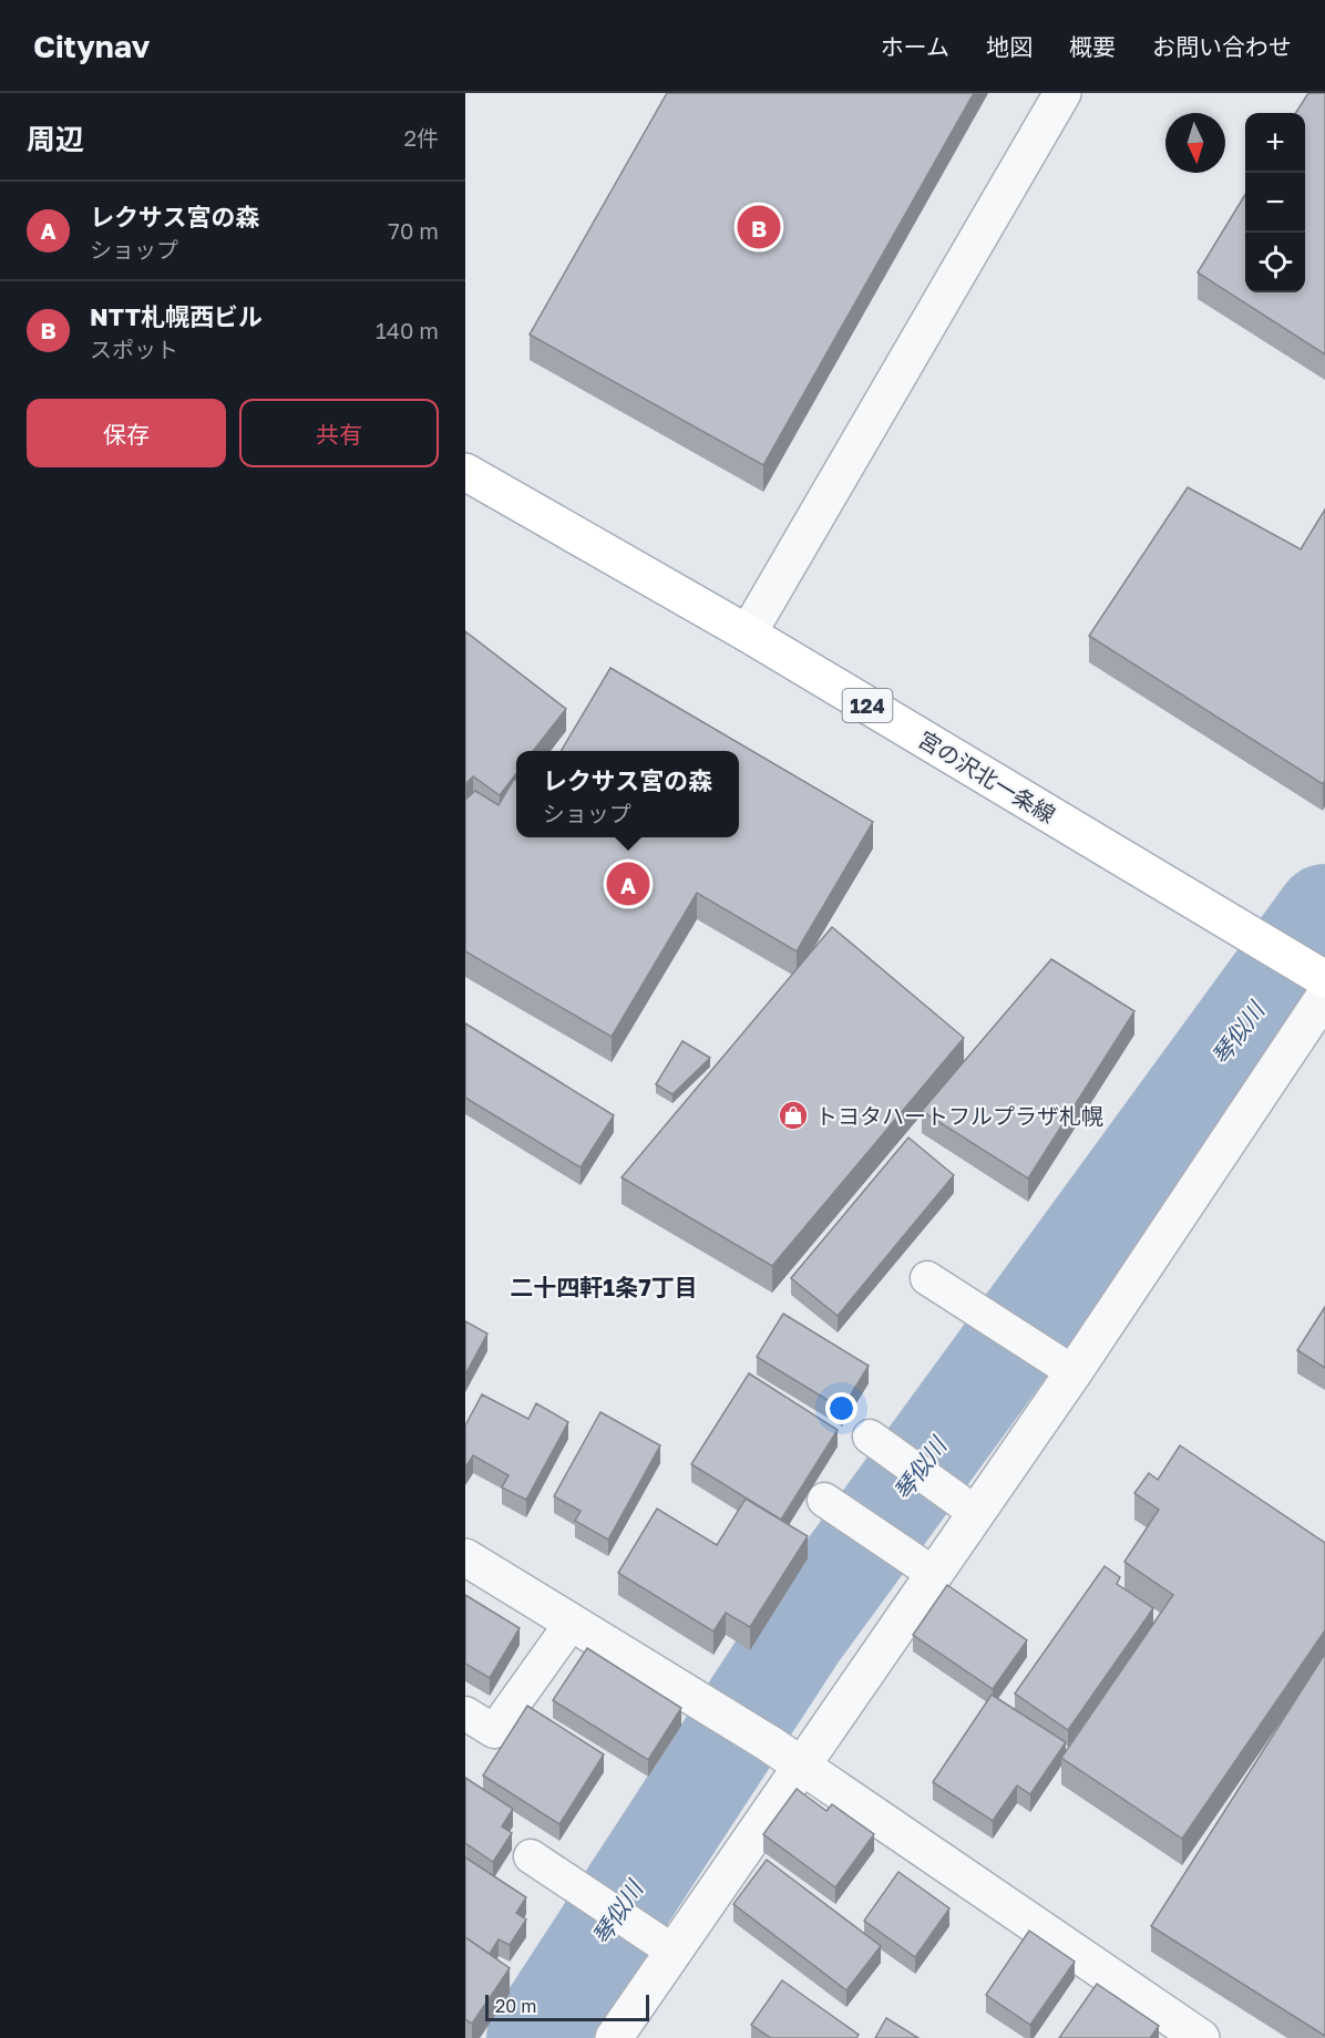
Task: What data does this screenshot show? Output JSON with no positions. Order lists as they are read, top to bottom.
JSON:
{
  "streets": {
    "main road": ["124", "宮の沢北一条線"]
  },
  "districts": ["二十四軒1条7丁目"],
  "water": ["琴似川"],
  "places": {
    "shop": ["トヨタハートフルプラザ札幌"]
  },
  "scale_bar": "20 m",
  "north": "bottom",
  "page": {
    "header": "Citynav",
    "nav": [
      "ホーム",
      "地図",
      "概要",
      "お問い合わせ"
    ],
    "heading": ["周辺", "2件"],
    "map_buttons": ["+", "−"],
    "list": [
      {
        "mark": "A",
        "name": "レクサス宮の森",
        "note": "ショップ",
        "value": "70 m"
      },
      {
        "mark": "B",
        "name": "NTT札幌西ビル",
        "note": "スポット",
        "value": "140 m"
      }
    ],
    "pins": ["B", "A"],
    "buttons": ["保存", "共有"],
    "popup": ["レクサス宮の森", "ショップ"],
    "scale": "20 m"
  }
}
